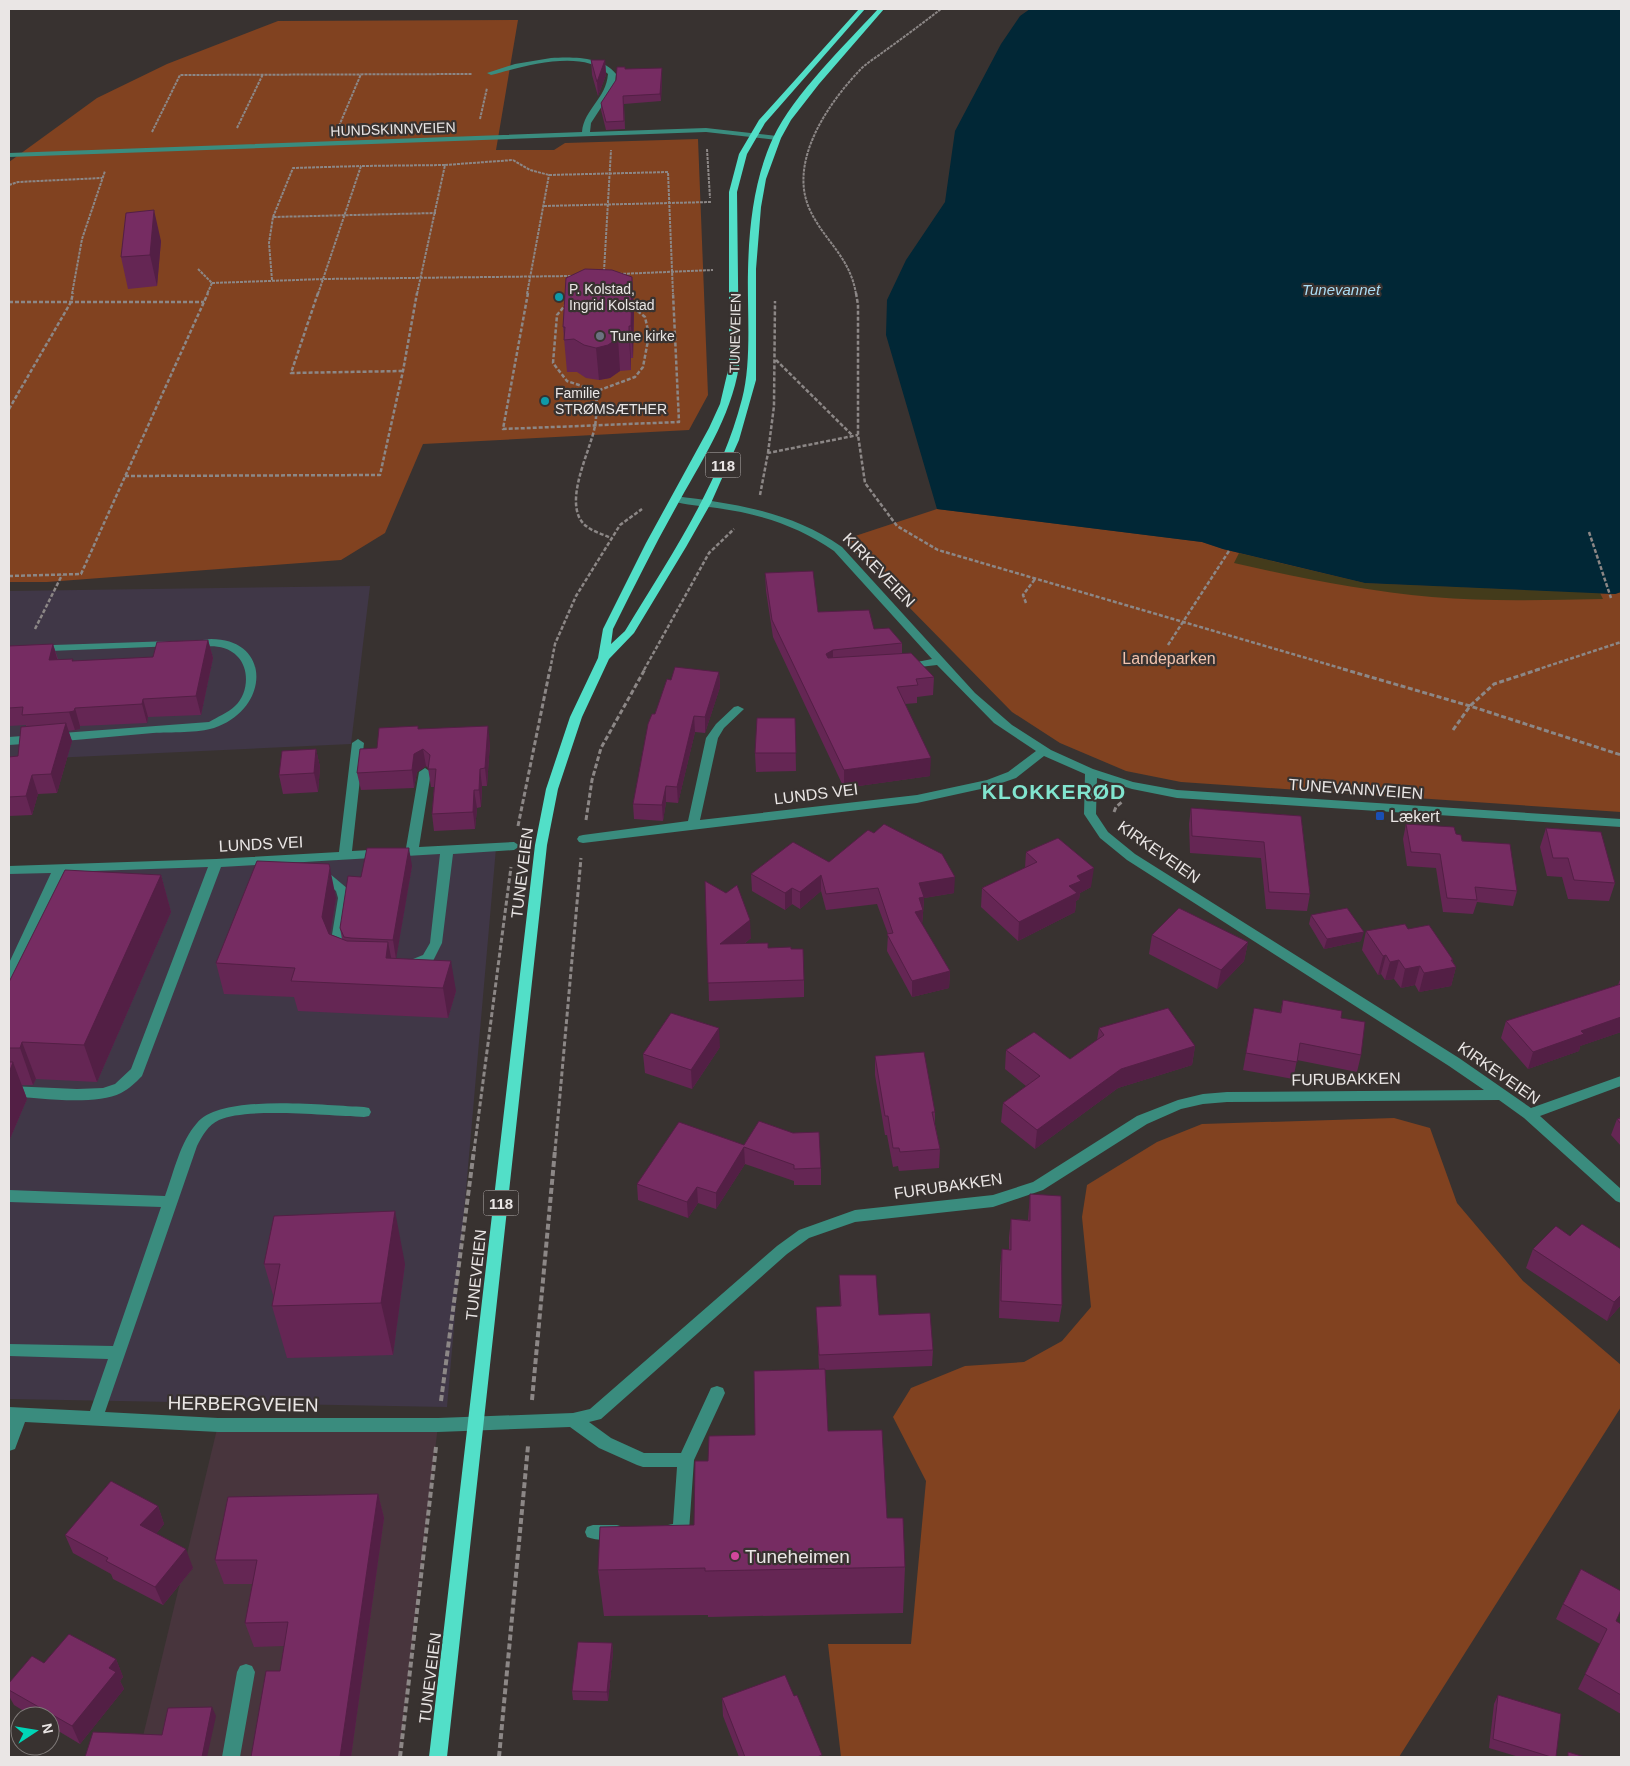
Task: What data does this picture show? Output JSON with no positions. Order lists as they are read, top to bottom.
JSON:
{
  "streets": {
    "main road": ["TUNEVEIEN", "118"],
    "street": [
      "HUNDSKINNVEIEN",
      "KIRKEVEIEN",
      "TUNEVANNVEIEN",
      "LUNDS VEI",
      "FURUBAKKEN",
      "HERBERGVEIEN"
    ]
  },
  "crossings": [
    ["HUNDSKINNVEIEN", "TUNEVEIEN"],
    ["TUNEVEIEN", "KIRKEVEIEN"],
    ["TUNEVEIEN", "FURUBAKKEN"],
    ["TUNEVEIEN", "HERBERGVEIEN"],
    ["KIRKEVEIEN", "TUNEVANNVEIEN"],
    ["KIRKEVEIEN", "LUNDS VEI"],
    ["KIRKEVEIEN", "FURUBAKKEN"],
    ["FURUBAKKEN", "HERBERGVEIEN"]
  ],
  "districts": ["KLOKKERØD"],
  "water": ["Tunevannet"],
  "parks": ["Landeparken"],
  "places": {
    "other": [
      "P. Kolstad, Ingrid Kolstad",
      "Tune kirke",
      "Familie STRØMSÆTHER",
      "Tuneheimen"
    ],
    "transit": ["Lækert"]
  },
  "north": "right"
}
